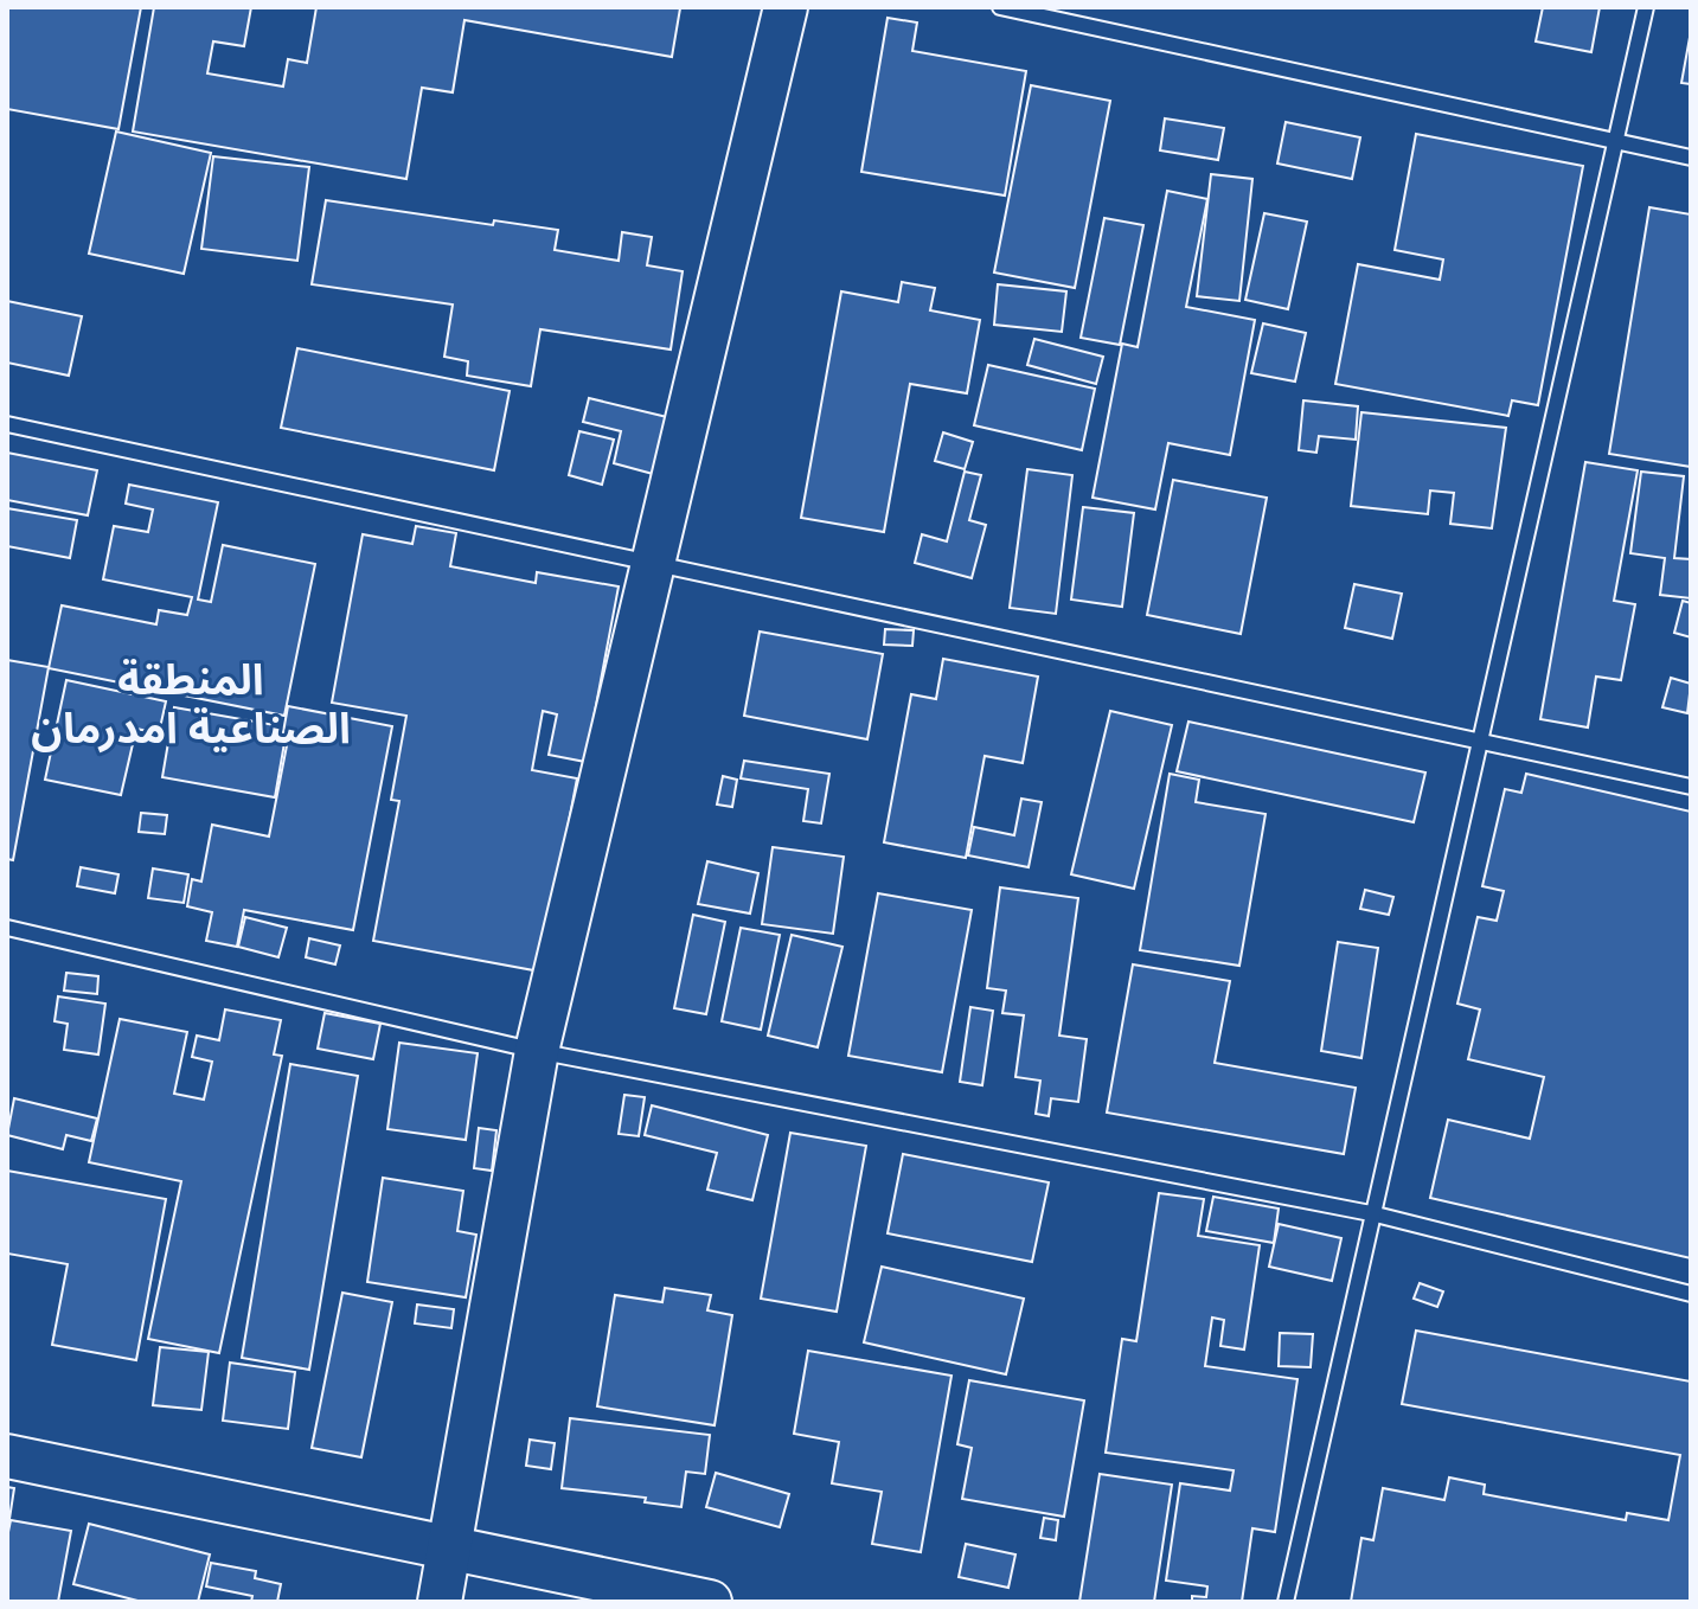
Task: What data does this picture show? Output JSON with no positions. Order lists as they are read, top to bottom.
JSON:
{
  "districts": ["المنطقة الصناعية امدرمان"]
}
